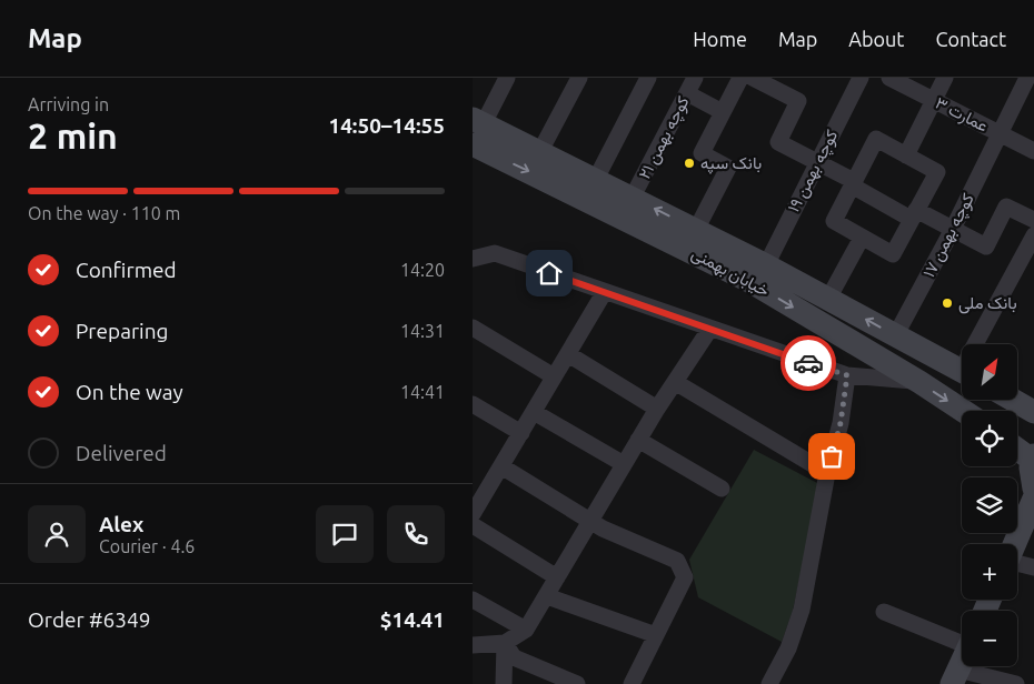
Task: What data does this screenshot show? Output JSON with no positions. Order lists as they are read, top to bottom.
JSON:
{
  "streets": {
    "street": [
      "عمارت ۳",
      "کوچه بهمن ۲۱",
      "کوچه بهمن ۱۹",
      "کوچه بهمن ۱۷",
      "خیابان بهمنی"
    ]
  },
  "crossings": [
    ["عمارت ۳", "کوچه بهمن ۱۷"],
    ["کوچه بهمن ۲۱", "خیابان بهمنی"],
    ["کوچه بهمن ۱۹", "خیابان بهمنی"],
    ["کوچه بهمن ۱۷", "خیابان بهمنی"]
  ],
  "places": ["بانک سپه", "بانک ملی"],
  "north": "top right",
  "page": {
    "header": "Map",
    "nav": [
      "Home",
      "Map",
      "About",
      "Contact"
    ],
    "heading": ["2 min", "Arriving in", "14:50–14:55"],
    "panel": [
      "Alex",
      "Courier · 4.6",
      "Order #6349",
      "$14.41"
    ],
    "bar": "On the way · 110 m",
    "list": [
      ["Confirmed", "14:20"],
      ["Preparing", "14:31"],
      ["On the way", "14:41"],
      "Delivered"
    ],
    "map_buttons": ["+", "−"]
  }
}
